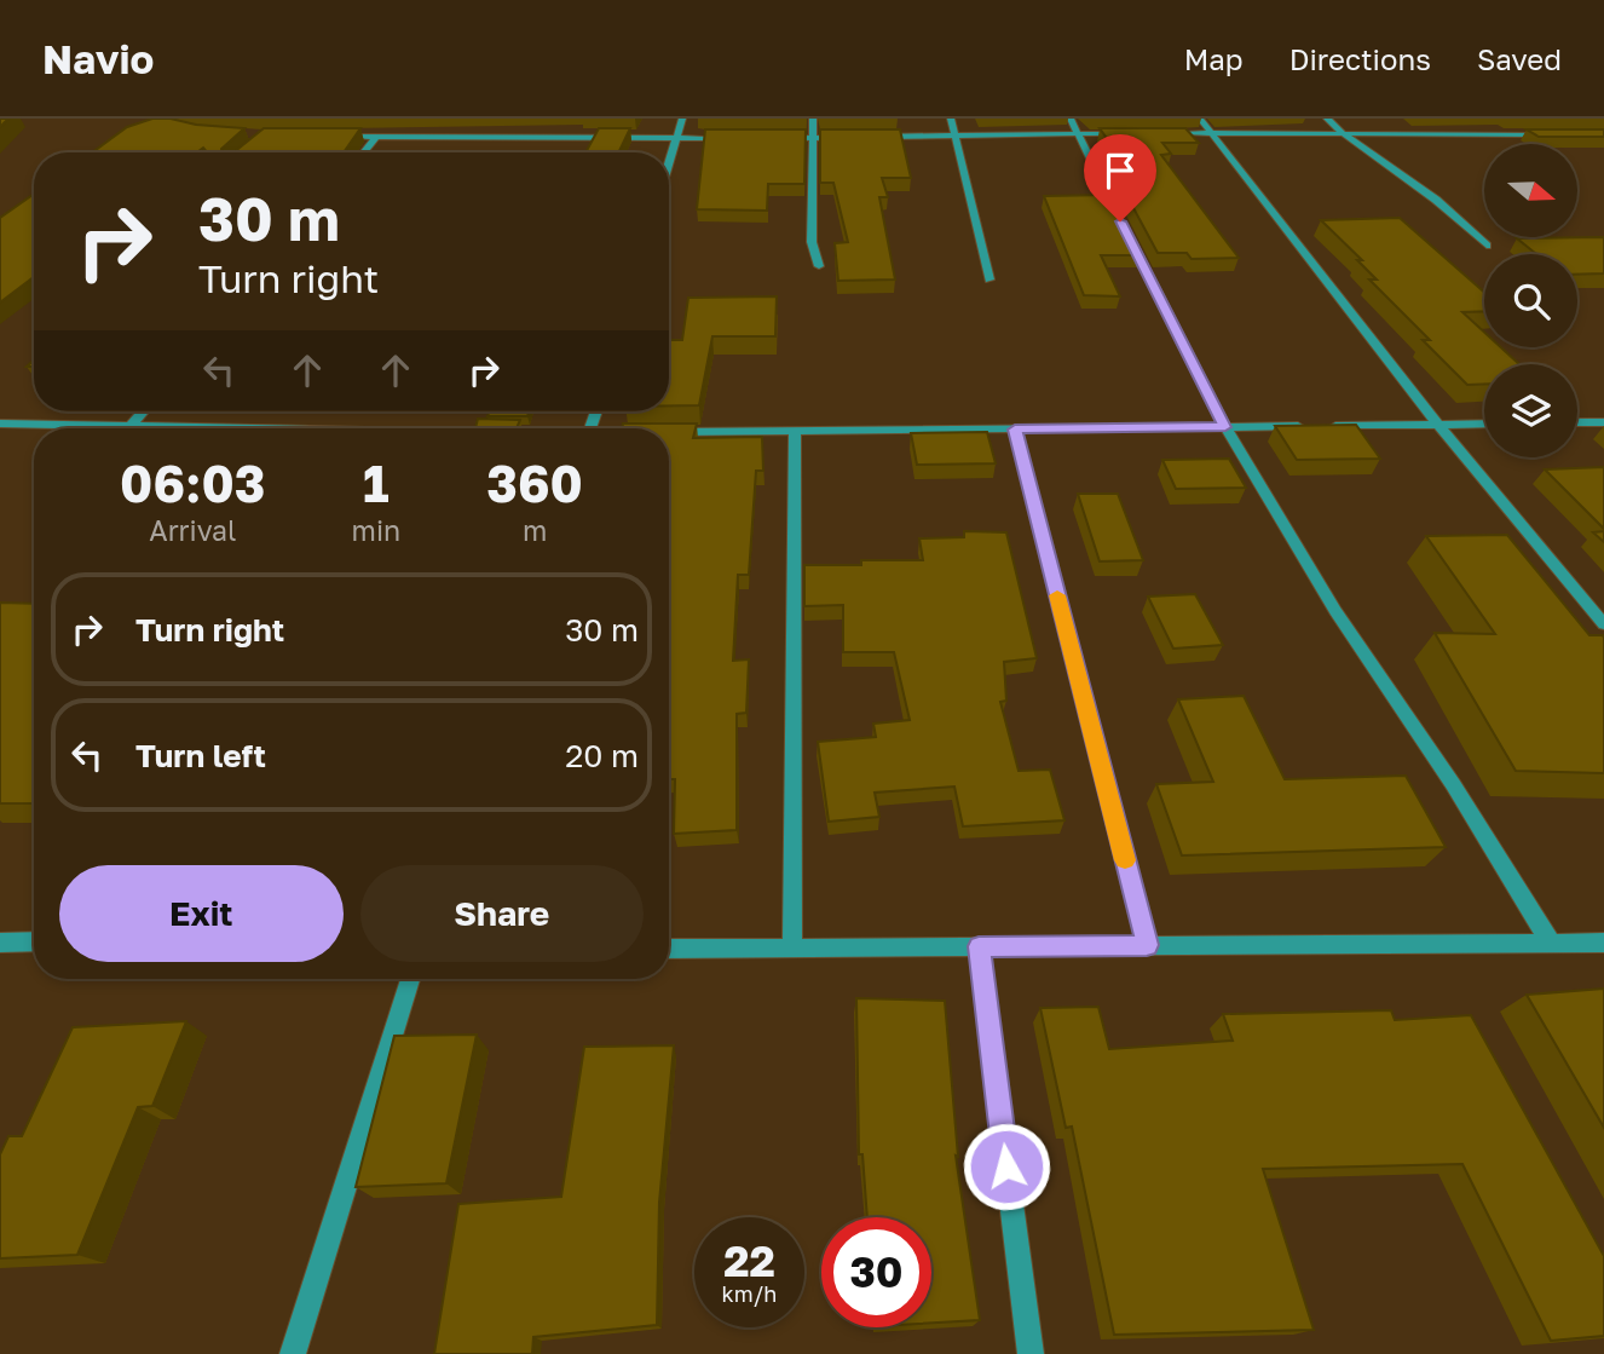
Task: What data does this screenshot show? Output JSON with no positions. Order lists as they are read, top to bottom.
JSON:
{
  "north": "right",
  "page": {
    "header": "Navio",
    "nav": ["Map", "Directions", "Saved"],
    "turn": ["30 m", "Turn right"],
    "eta": [
      "06:03",
      "Arrival",
      "1",
      "min",
      "360",
      "m"
    ],
    "list": [
      {
        "name": "Turn right",
        "value": "30 m"
      },
      {
        "name": "Turn left",
        "value": "20 m"
      }
    ],
    "buttons": ["Exit", "Share"],
    "speed": "22 km/h",
    "limit": "30"
  }
}
